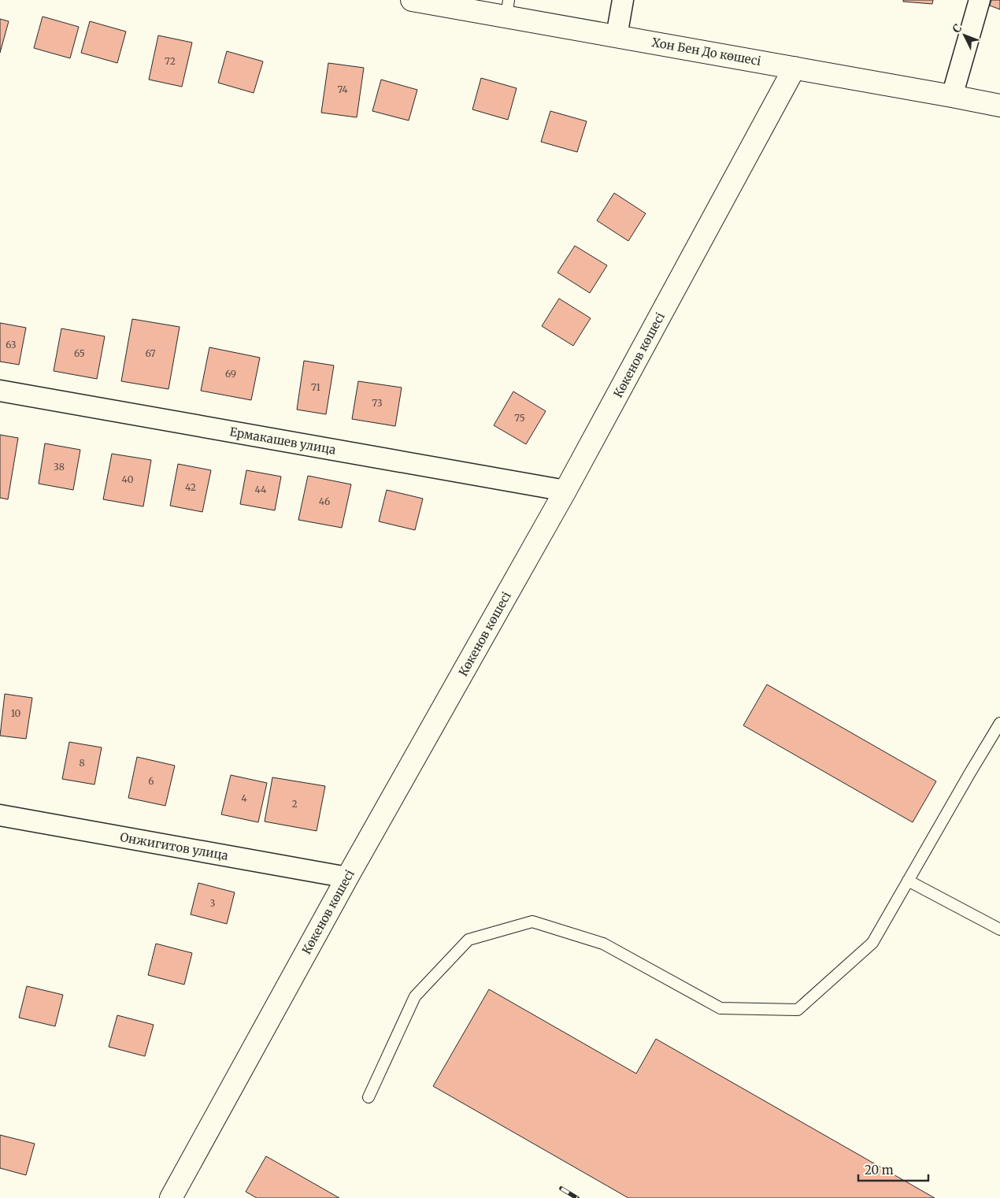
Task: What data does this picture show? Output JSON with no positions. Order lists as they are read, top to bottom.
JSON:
{
  "streets": {
    "street": [
      "Хон Бен До көшесі",
      "Көкенов көшесі",
      "Ермакашев улица",
      "Онжигитов улица"
    ]
  },
  "crossings": [
    ["Хон Бен До көшесі", "Көкенов көшесі"],
    ["Көкенов көшесі", "Ермакашев улица"],
    ["Көкенов көшесі", "Онжигитов улица"]
  ],
  "house_numbers": [
    "72",
    "74",
    "63",
    "65",
    "67",
    "69",
    "71",
    "73",
    "75",
    "38",
    "40",
    "42",
    "44",
    "46",
    "10",
    "8",
    "6",
    "4",
    "2",
    "3"
  ],
  "scale_bar": "20 m",
  "north": "top left"
}
